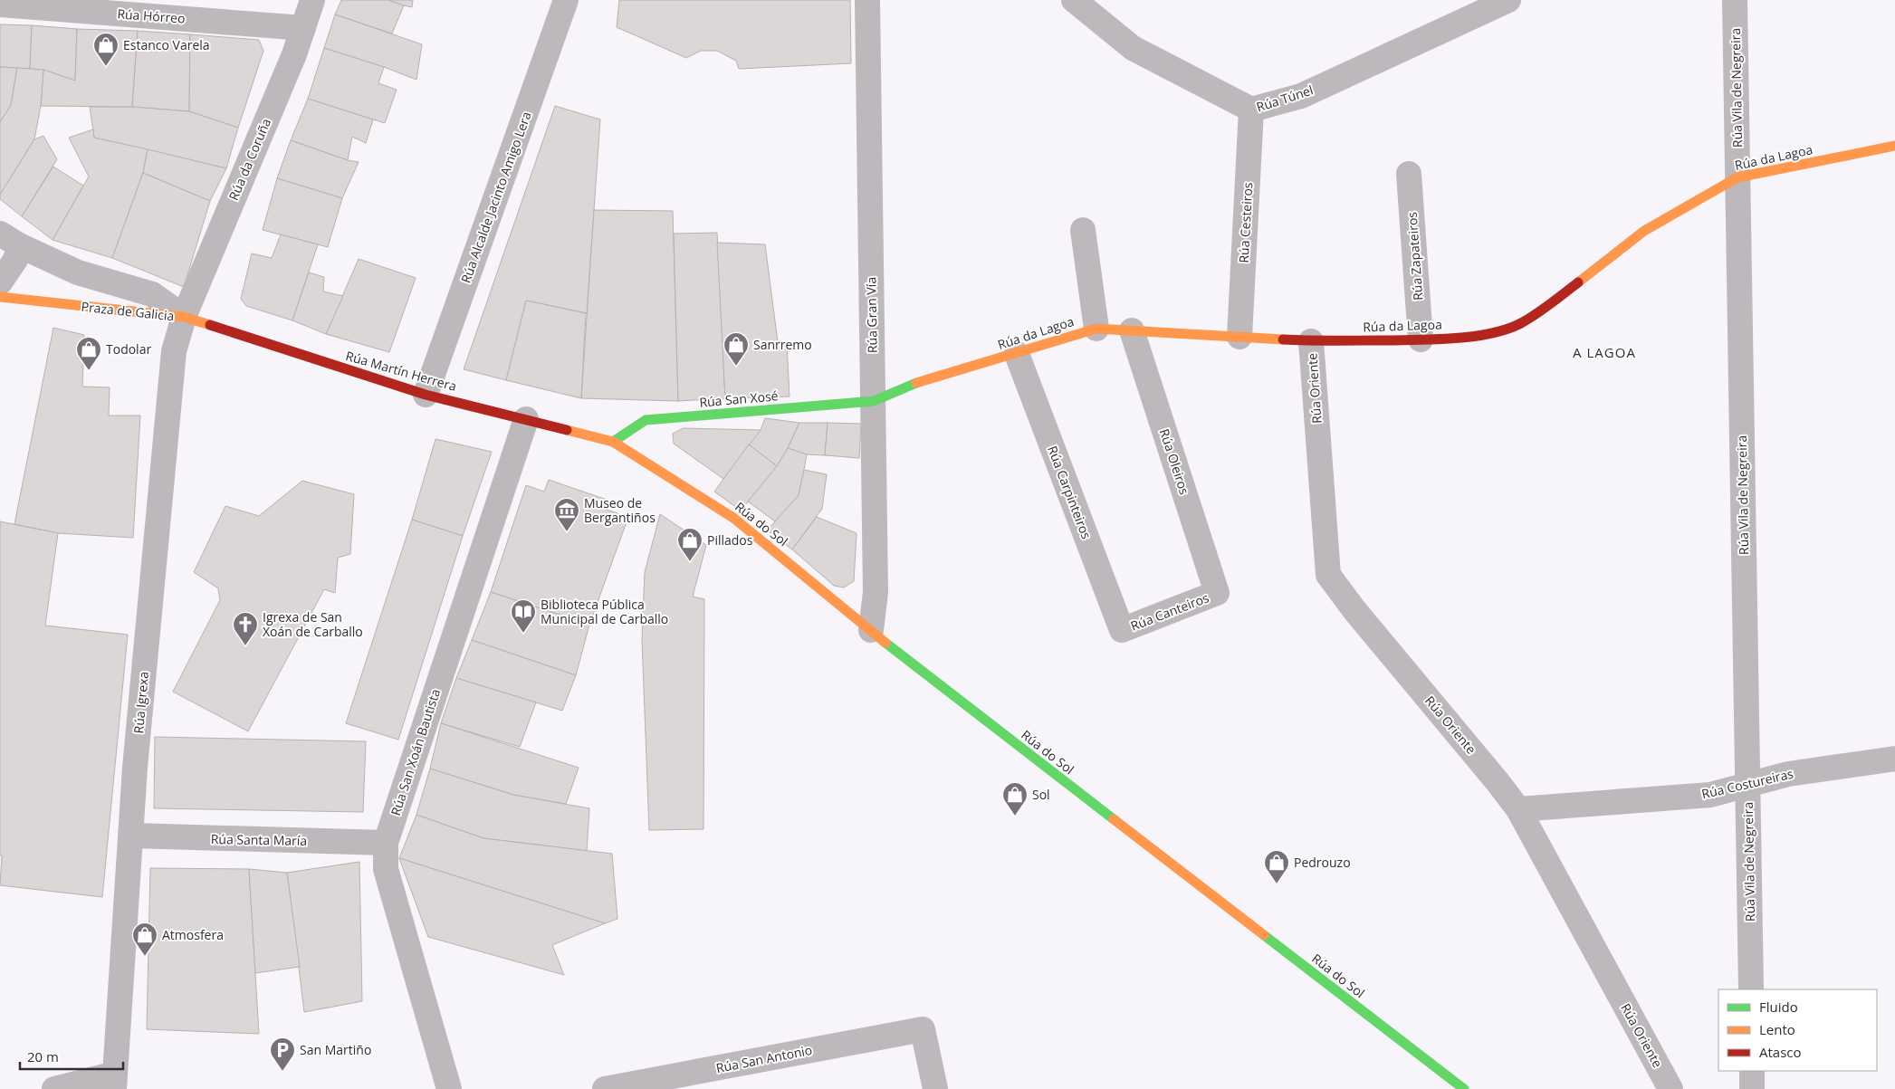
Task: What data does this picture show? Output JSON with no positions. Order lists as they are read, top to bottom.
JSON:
{
  "streets": {
    "street": [
      "Rúa Hórreo",
      "Rúa Vila de Negreira",
      "Rúa Túnel",
      "Rúa da Lagoa",
      "Rúa da Coruña",
      "Rúa Alcalde Jacinto Amigo Lera",
      "Rúa Cesteiros",
      "Rúa Zapateiros",
      "Praza de Galicia",
      "Rúa Gran Vía",
      "Rúa Martín Herrera",
      "Rúa Oriente",
      "Rúa San Xosé",
      "Rúa Oleiros",
      "Rúa Carpinteiros",
      "Rúa do Sol",
      "Rúa Canteiros",
      "Rúa Igrexa",
      "Rúa San Xoán Bautista",
      "Rúa Costureiras",
      "Rúa Santa María",
      "Rúa San Antonio"
    ]
  },
  "crossings": [
    ["Rúa Hórreo", "Rúa da Coruña"],
    ["Rúa Vila de Negreira", "Rúa da Lagoa"],
    ["Rúa Vila de Negreira", "Rúa Costureiras"],
    ["Rúa Túnel", "Rúa Cesteiros"],
    ["Rúa da Lagoa", "Rúa Cesteiros"],
    ["Rúa da Lagoa", "Rúa Zapateiros"],
    ["Rúa da Lagoa", "Rúa Gran Vía"],
    ["Rúa da Lagoa", "Rúa Oriente"],
    ["Rúa da Lagoa", "Rúa San Xosé"],
    ["Rúa da Lagoa", "Rúa Oleiros"],
    ["Rúa da Lagoa", "Rúa Carpinteiros"],
    ["Rúa da Coruña", "Praza de Galicia"],
    ["Rúa da Coruña", "Rúa Martín Herrera"],
    ["Rúa da Coruña", "Rúa Igrexa"],
    ["Rúa Alcalde Jacinto Amigo Lera", "Rúa Martín Herrera"],
    ["Praza de Galicia", "Rúa Martín Herrera"],
    ["Praza de Galicia", "Rúa Igrexa"],
    ["Rúa Gran Vía", "Rúa San Xosé"],
    ["Rúa Gran Vía", "Rúa do Sol"],
    ["Rúa Martín Herrera", "Rúa San Xosé"],
    ["Rúa Martín Herrera", "Rúa do Sol"],
    ["Rúa Martín Herrera", "Rúa Igrexa"],
    ["Rúa Martín Herrera", "Rúa San Xoán Bautista"],
    ["Rúa Oriente", "Rúa Costureiras"],
    ["Rúa San Xosé", "Rúa do Sol"],
    ["Rúa Oleiros", "Rúa Canteiros"],
    ["Rúa Carpinteiros", "Rúa Canteiros"],
    ["Rúa Igrexa", "Rúa Santa María"],
    ["Rúa San Xoán Bautista", "Rúa Santa María"]
  ],
  "districts": ["A LAGOA"],
  "places": {
    "shop": [
      "Estanco Varela",
      "Sanrremo",
      "Todolar",
      "Pillados",
      "Sol",
      "Pedrouzo",
      "Atmosfera"
    ],
    "museum": ["Museo de Bergantiños"],
    "library": ["Biblioteca Pública Municipal de Carballo"],
    "church": ["Igrexa de San Xoán de Carballo"],
    "parking": ["San Martiño"]
  },
  "legend": ["Fluido", "Lento", "Atasco"],
  "scale_bar": "20 m"
}
